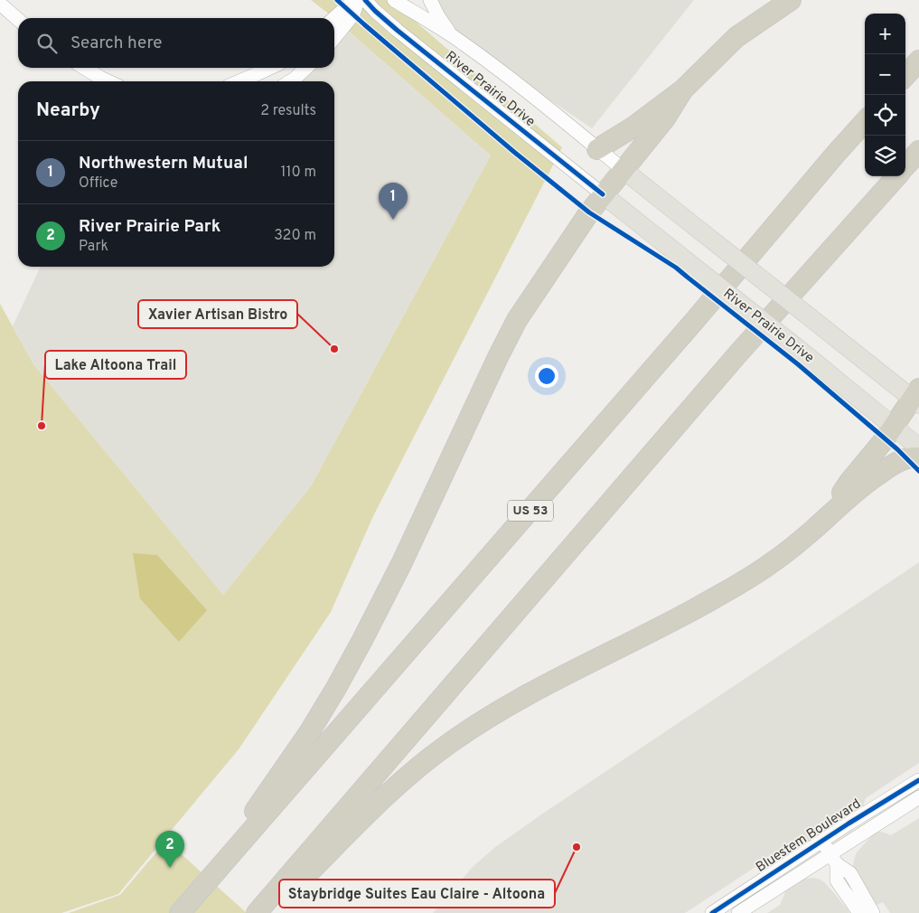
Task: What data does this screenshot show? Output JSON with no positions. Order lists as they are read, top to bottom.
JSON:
{
  "streets": {
    "highway": ["US 53"],
    "main road": ["River Prairie Drive"],
    "street": ["Bluestem Boulevard"]
  },
  "places": ["Xavier Artisan Bistro", "Lake Altoona Trail", "Staybridge Suites Eau Claire - Altoona"],
  "page": {
    "map_buttons": ["+", "−"],
    "search": "Search here",
    "heading": ["Nearby", "2 results"],
    "list": [
      {
        "mark": "1",
        "name": "Northwestern Mutual",
        "note": "Office",
        "value": "110 m"
      },
      {
        "mark": "2",
        "name": "River Prairie Park",
        "note": "Park",
        "value": "320 m"
      }
    ],
    "pins": ["1", "2"]
  }
}
